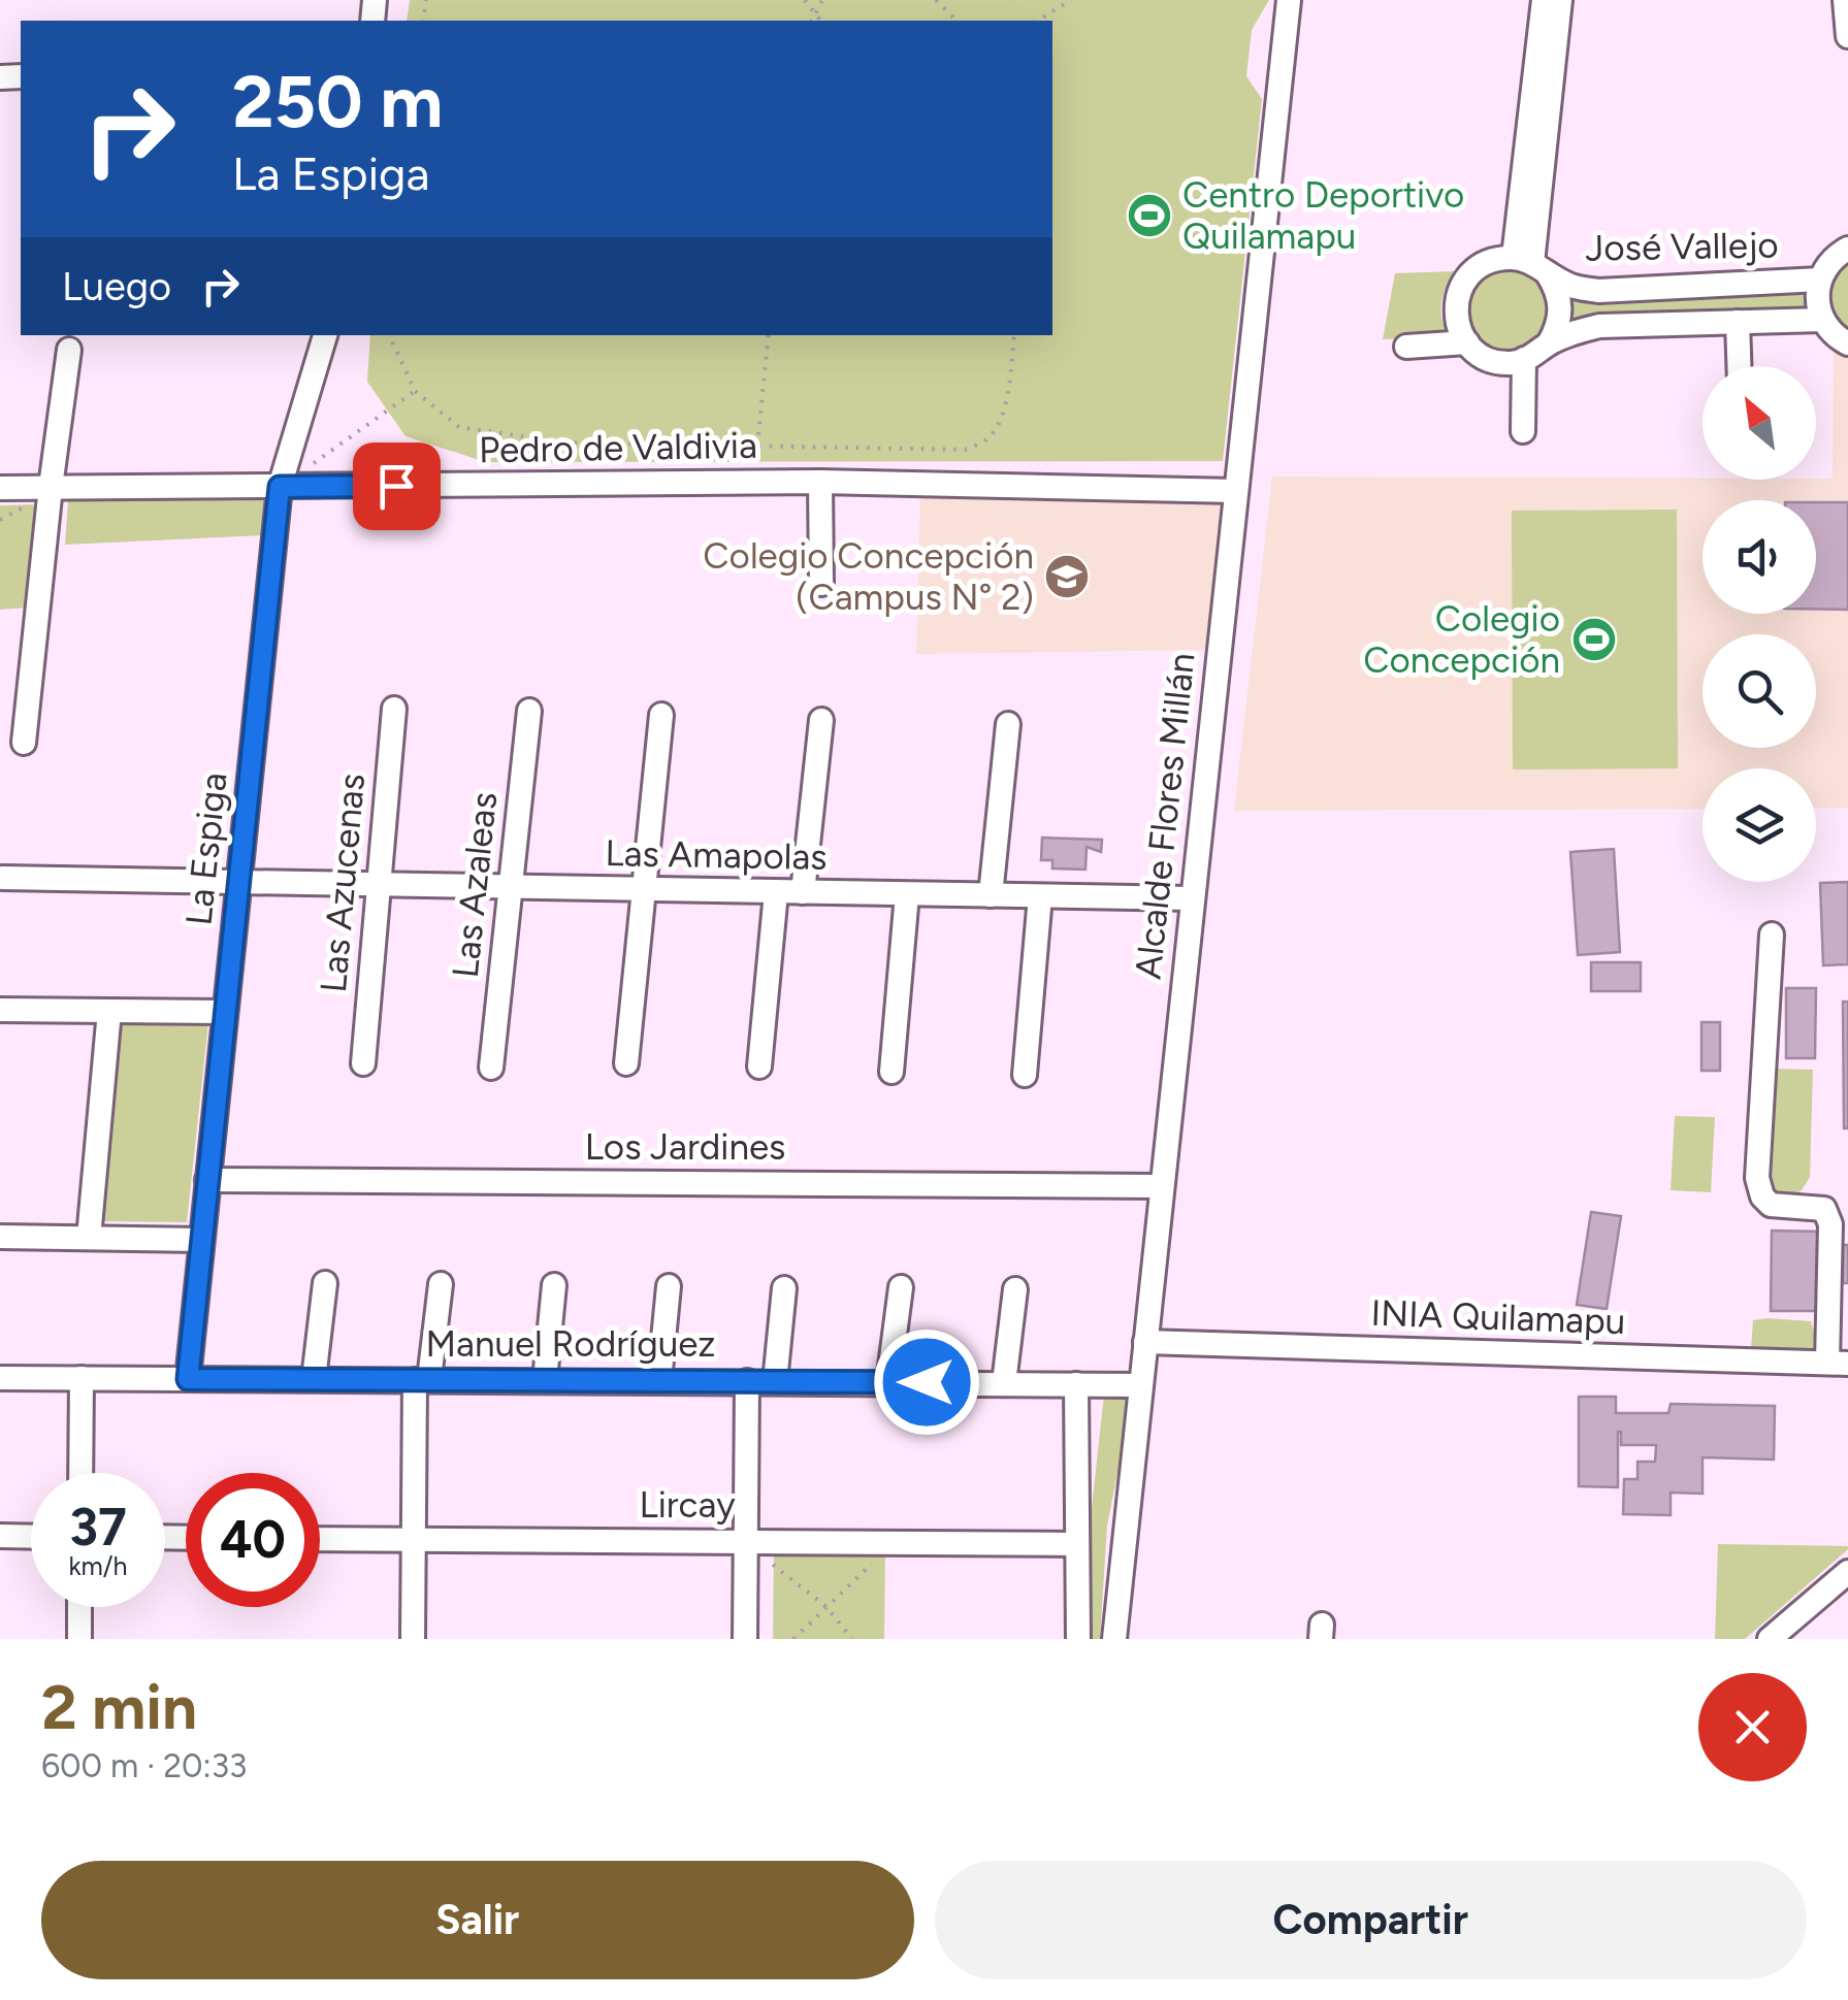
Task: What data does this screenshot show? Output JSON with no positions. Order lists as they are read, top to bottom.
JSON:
{
  "streets": {
    "street": [
      "José Vallejo",
      "Pedro de Valdivia",
      "Alcalde Flores Millán",
      "La Espiga",
      "Las Amapolas",
      "Las Azucenas",
      "Las Azaleas",
      "Los Jardines",
      "INIA Quilamapu",
      "Manuel Rodríguez",
      "Lircay"
    ]
  },
  "crossings": [
    ["Pedro de Valdivia", "Alcalde Flores Millán"],
    ["Pedro de Valdivia", "La Espiga"],
    ["Alcalde Flores Millán", "Las Amapolas"],
    ["Alcalde Flores Millán", "Los Jardines"],
    ["Alcalde Flores Millán", "INIA Quilamapu"],
    ["Alcalde Flores Millán", "Manuel Rodríguez"],
    ["La Espiga", "Las Amapolas"],
    ["La Espiga", "Los Jardines"],
    ["La Espiga", "Manuel Rodríguez"],
    ["Las Amapolas", "Las Azucenas"],
    ["Las Amapolas", "Las Azaleas"]
  ],
  "places": {
    "sports": ["Centro Deportivo Quilamapu", "Colegio Concepción"],
    "school or university": ["Colegio Concepción (Campus N° 2)"]
  },
  "north": "top left",
  "page": {
    "turn": ["250 m", "La Espiga"],
    "then": "Luego",
    "speed": "37 km/h",
    "limit": "40",
    "heading": ["2 min", "600 m · 20:33"],
    "buttons": ["Salir", "Compartir"]
  }
}
